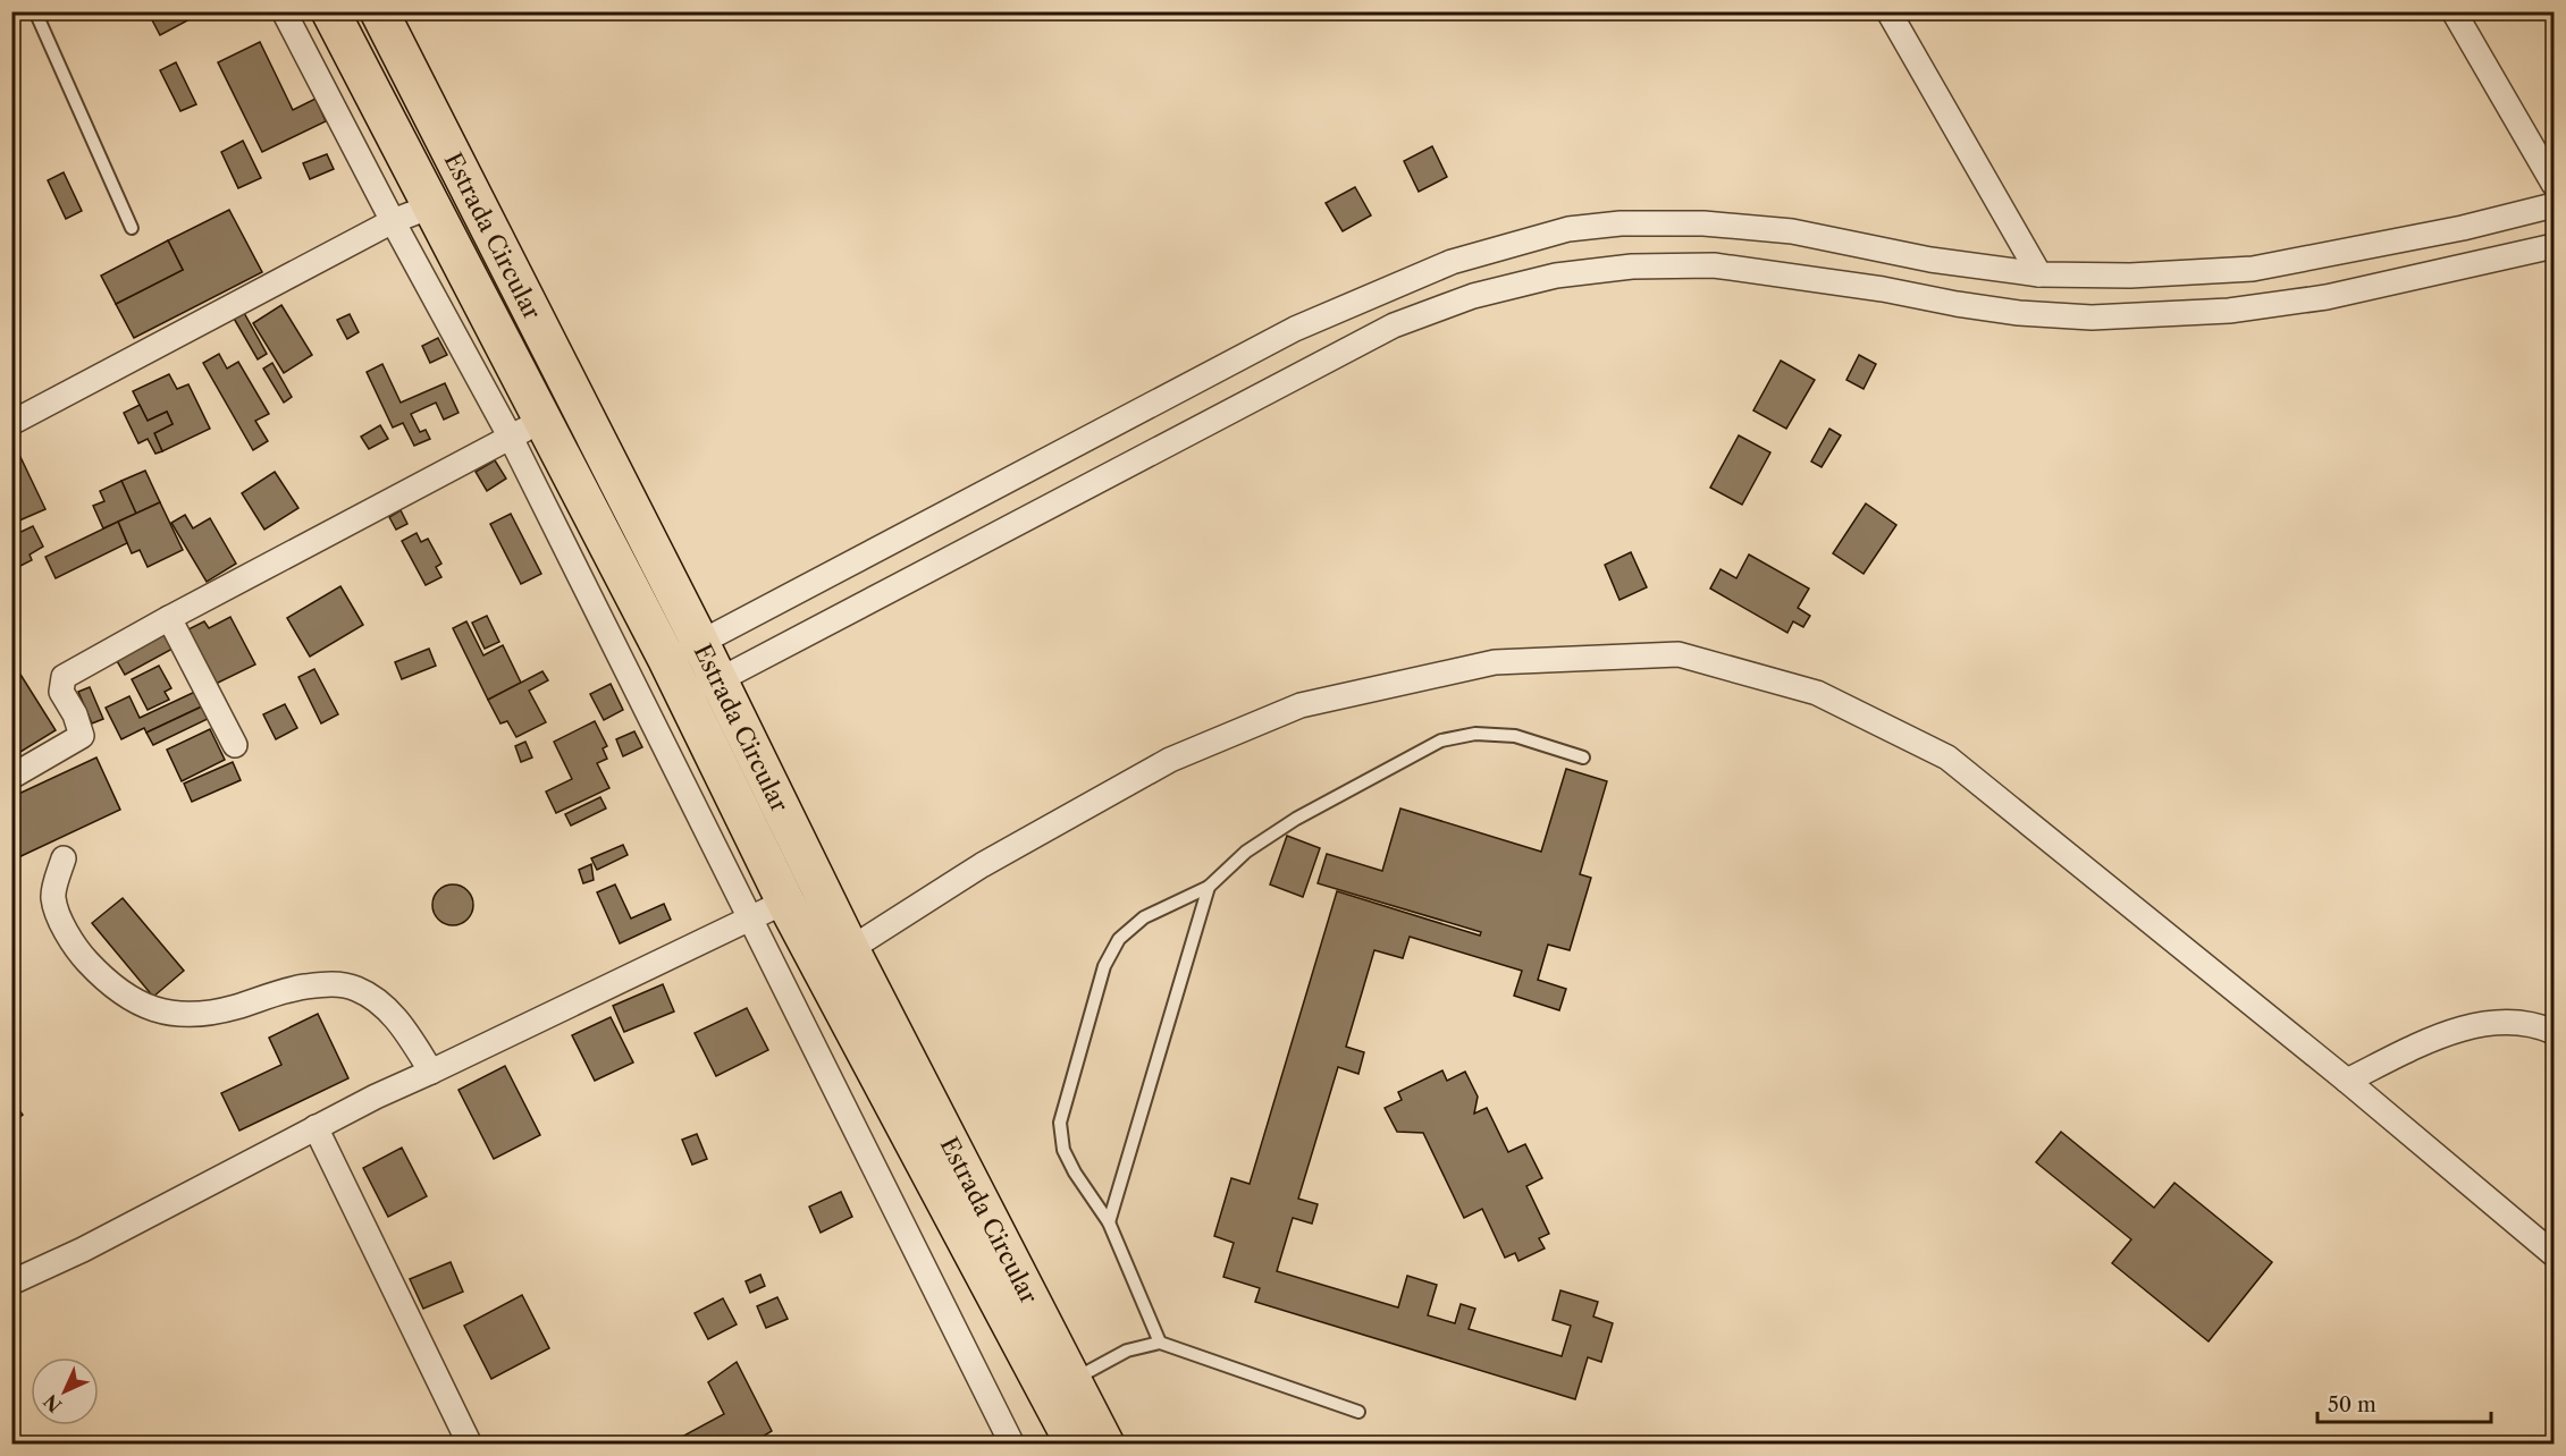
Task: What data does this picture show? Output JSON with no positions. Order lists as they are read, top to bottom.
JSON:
{
  "streets": {
    "main road": ["Estrada Circular"]
  },
  "scale_bar": "50 m",
  "north": "bottom left"
}
